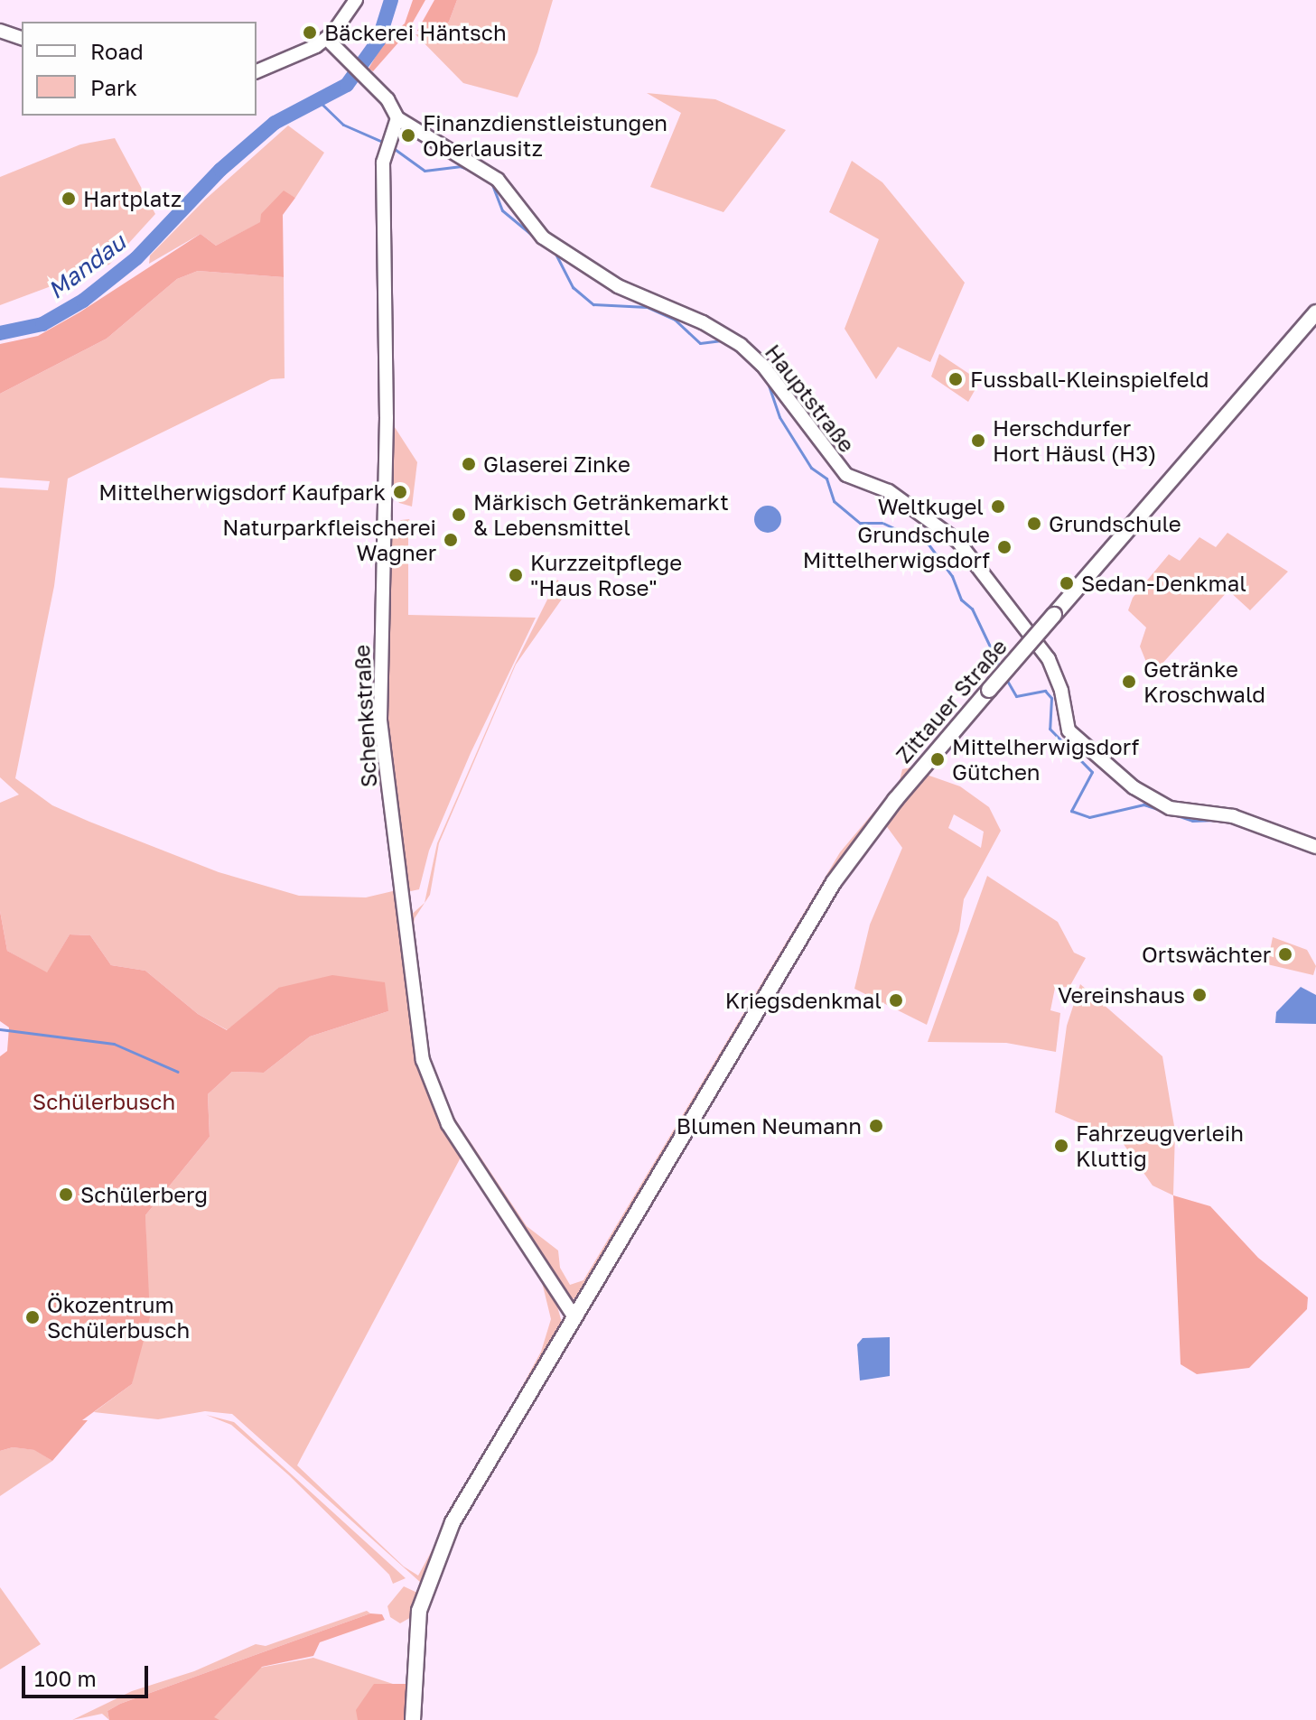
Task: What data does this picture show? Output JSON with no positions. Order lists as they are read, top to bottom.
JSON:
{
  "streets": {
    "main road": ["Hauptstraße", "Zittauer Straße", "Schenkstraße"]
  },
  "crossings": [
    ["Hauptstraße", "Schenkstraße"],
    ["Zittauer Straße", "Schenkstraße"]
  ],
  "water": ["Mandau"],
  "parks": ["Schülerbusch"],
  "places": [
    "Bäckerei Häntsch",
    "Finanzdienstleistungen Oberlausitz",
    "Hartplatz",
    "Fussball-Kleinspielfeld",
    "Herschdurfer Hort Häusl (H3)",
    "Glaserei Zinke",
    "Mittelherwigsdorf Kaufpark",
    "Weltkugel",
    "Märkisch Getränkemarkt & Lebensmittel",
    "Grundschule",
    "Naturparkfleischerei Wagner",
    "Grundschule Mittelherwigsdorf",
    "Kurzzeitpflege \"Haus Rose\"",
    "Sedan-Denkmal",
    "Getränke Kroschwald",
    "Mittelherwigsdorf Gütchen",
    "Ortswächter",
    "Vereinshaus",
    "Kriegsdenkmal",
    "Blumen Neumann",
    "Fahrzeugverleih Kluttig",
    "Schülerberg",
    "Ökozentrum Schülerbusch"
  ],
  "legend": ["Road", "Park"],
  "scale_bar": "100 m"
}
